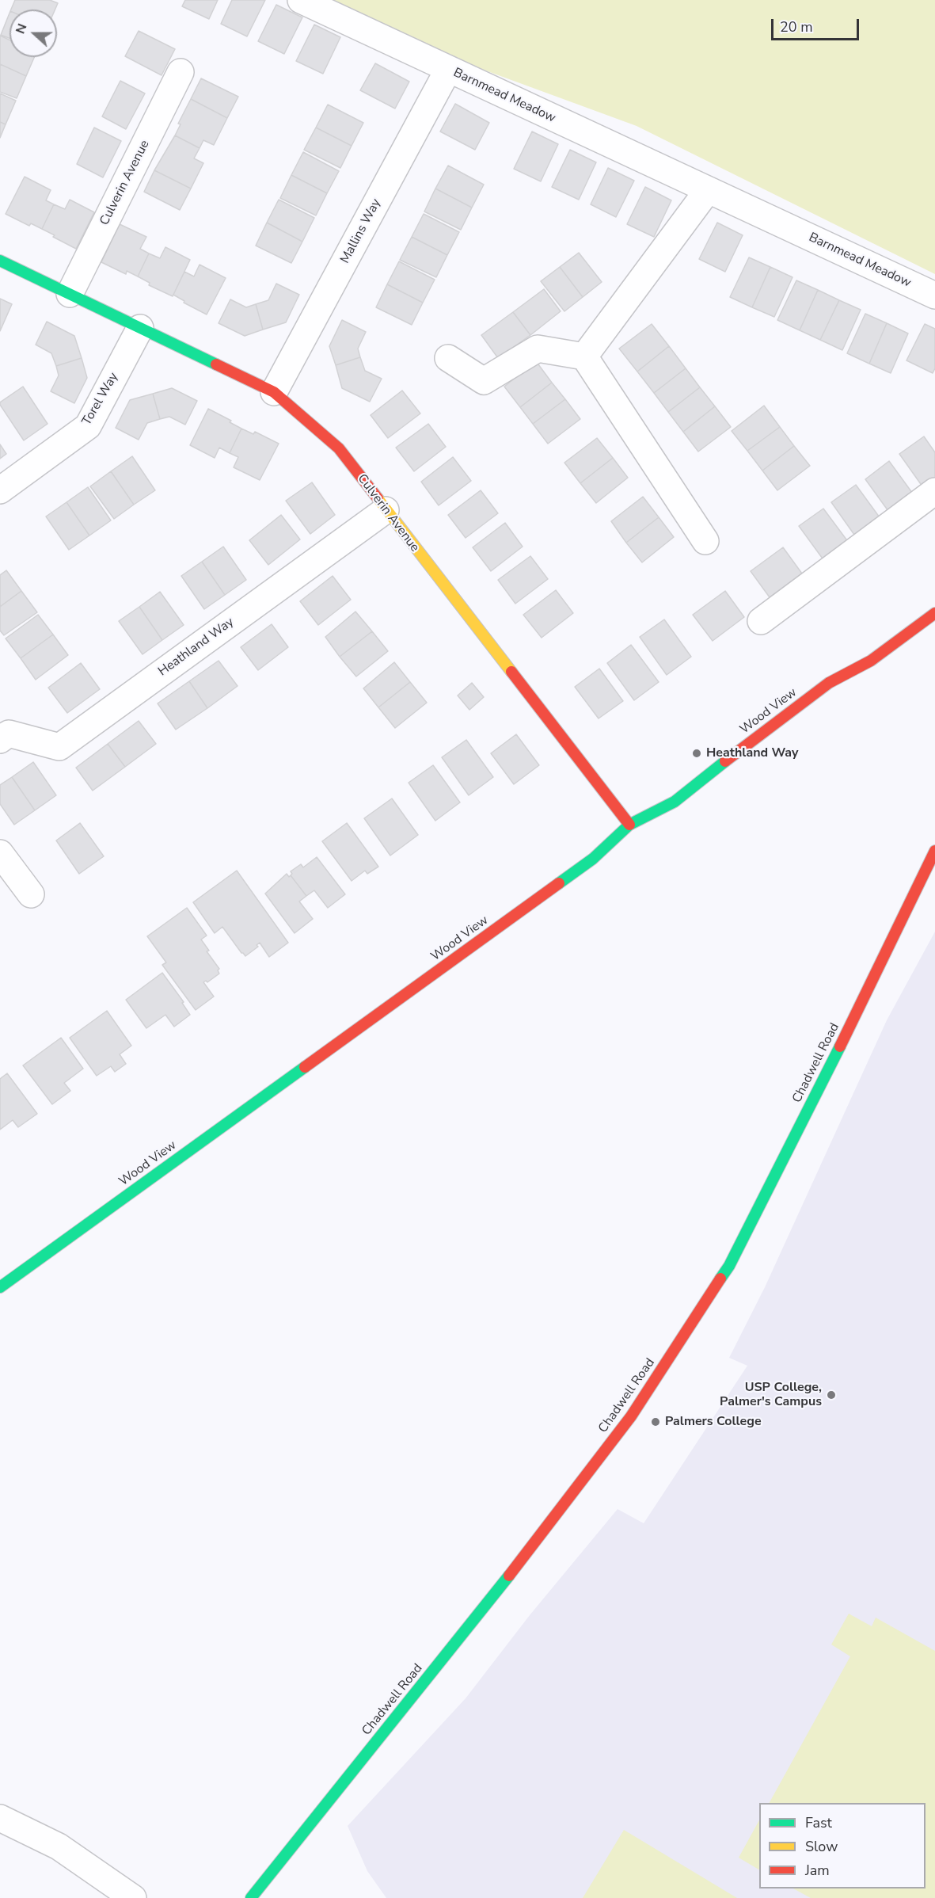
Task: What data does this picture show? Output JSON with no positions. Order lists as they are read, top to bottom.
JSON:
{
  "streets": {
    "main road": ["Culverin Avenue", "Wood View", "Chadwell Road"],
    "street": [
      "Barnmead Meadow",
      "Mallins Way",
      "Torel Way",
      "Heathland Way"
    ]
  },
  "crossings": [
    ["Barnmead Meadow", "Mallins Way"],
    ["Culverin Avenue", "Mallins Way"],
    ["Culverin Avenue", "Torel Way"],
    ["Culverin Avenue", "Heathland Way"],
    ["Culverin Avenue", "Wood View"]
  ],
  "places": ["Heathland Way", "USP College, Palmer's Campus", "Palmers College"],
  "legend": ["Fast", "Slow", "Jam"],
  "scale_bar": "20 m",
  "north": "left"
}
